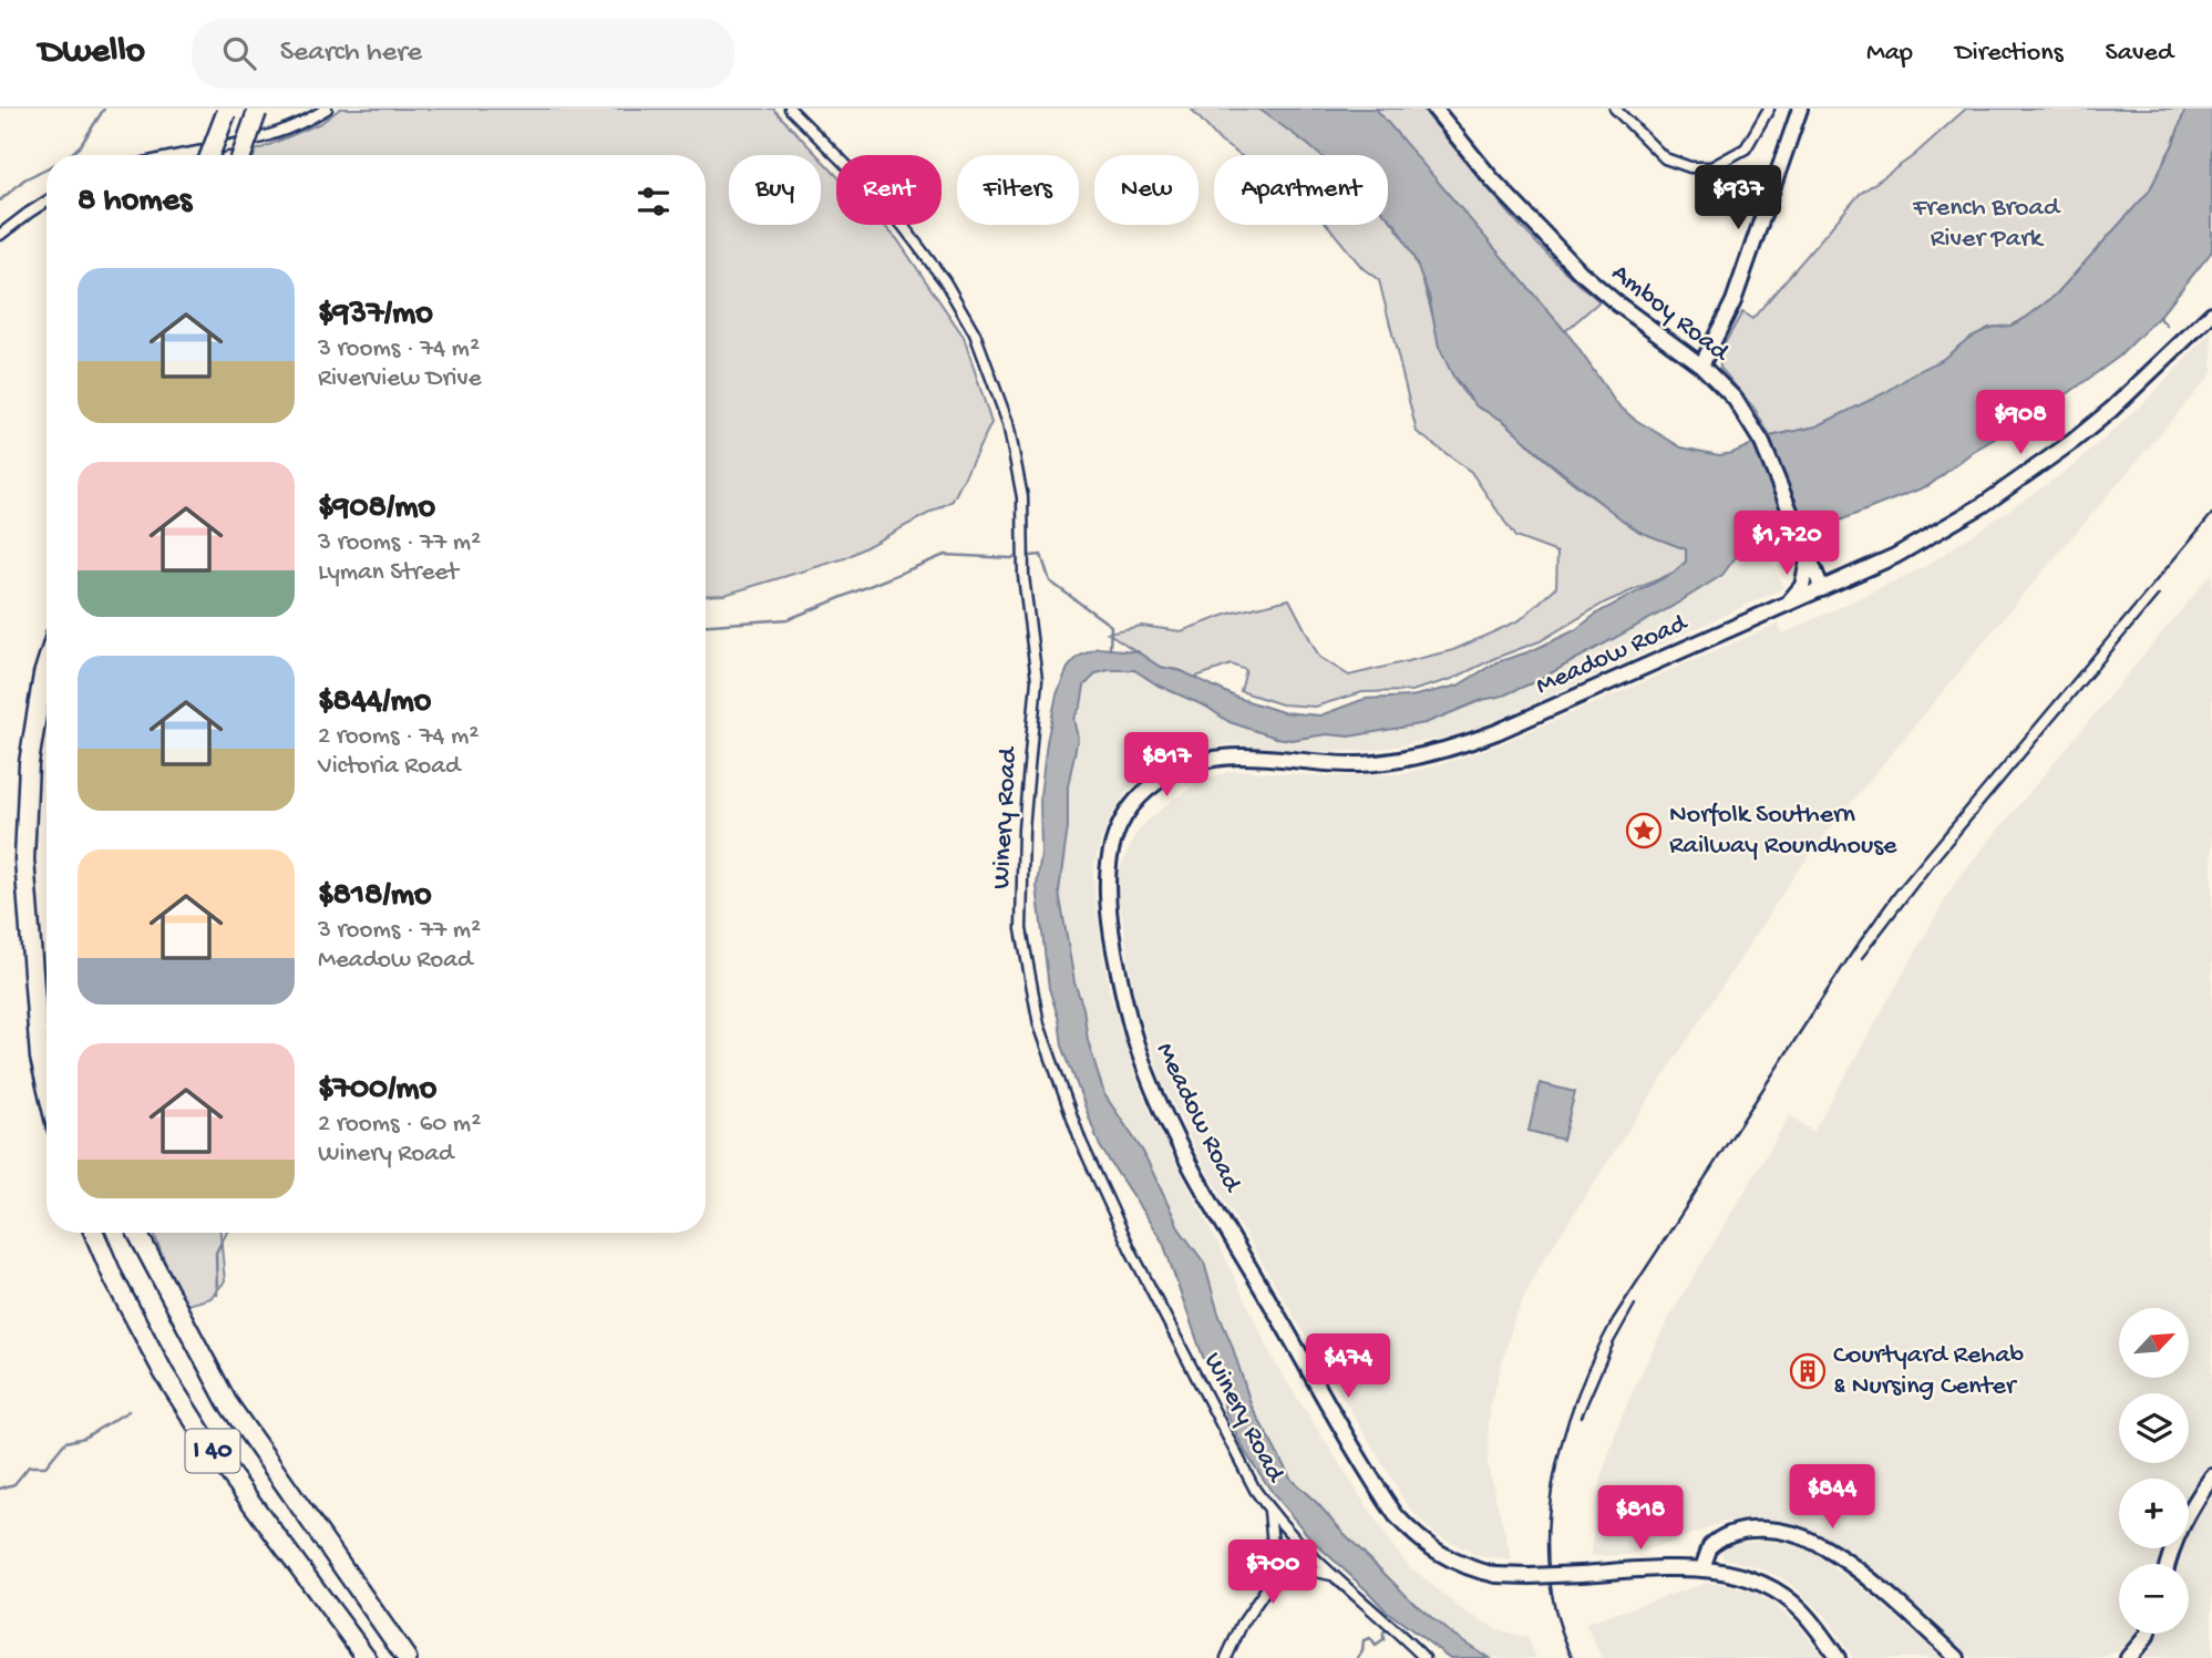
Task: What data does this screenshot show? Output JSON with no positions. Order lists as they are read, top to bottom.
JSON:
{
  "streets": {
    "highway": ["I 40"],
    "main road": ["Amboy Road", "Meadow Road"],
    "street": ["Winery Road"]
  },
  "crossings": [
    ["Amboy Road", "Meadow Road"]
  ],
  "parks": ["French Broad River Park"],
  "places": {
    "place": ["Norfolk Southern Railway Roundhouse"],
    "building": ["Courtyard Rehab & Nursing Center"]
  },
  "north": "top right",
  "page": {
    "header": "Dwello",
    "search": "Search here",
    "nav": ["Map", "Directions", "Saved"],
    "chip": [
      "Buy",
      "Rent",
      "Filters",
      "New",
      "Apartment"
    ],
    "heading": "8 homes",
    "price": [
      "$937",
      "$908",
      "$1,720",
      "$817",
      "$474",
      "$844",
      "$818",
      "$700"
    ],
    "list": [
      {
        "name": "$937/mo",
        "note": "3 rooms · 74 m² · Riverview Drive"
      },
      {
        "name": "$908/mo",
        "note": "3 rooms · 77 m² · Lyman Street"
      },
      {
        "name": "$844/mo",
        "note": "2 rooms · 74 m² · Victoria Road"
      },
      {
        "name": "$818/mo",
        "note": "3 rooms · 77 m² · Meadow Road"
      },
      {
        "name": "$700/mo",
        "note": "2 rooms · 60 m² · Winery Road"
      }
    ],
    "map_buttons": ["+", "−"]
  }
}
